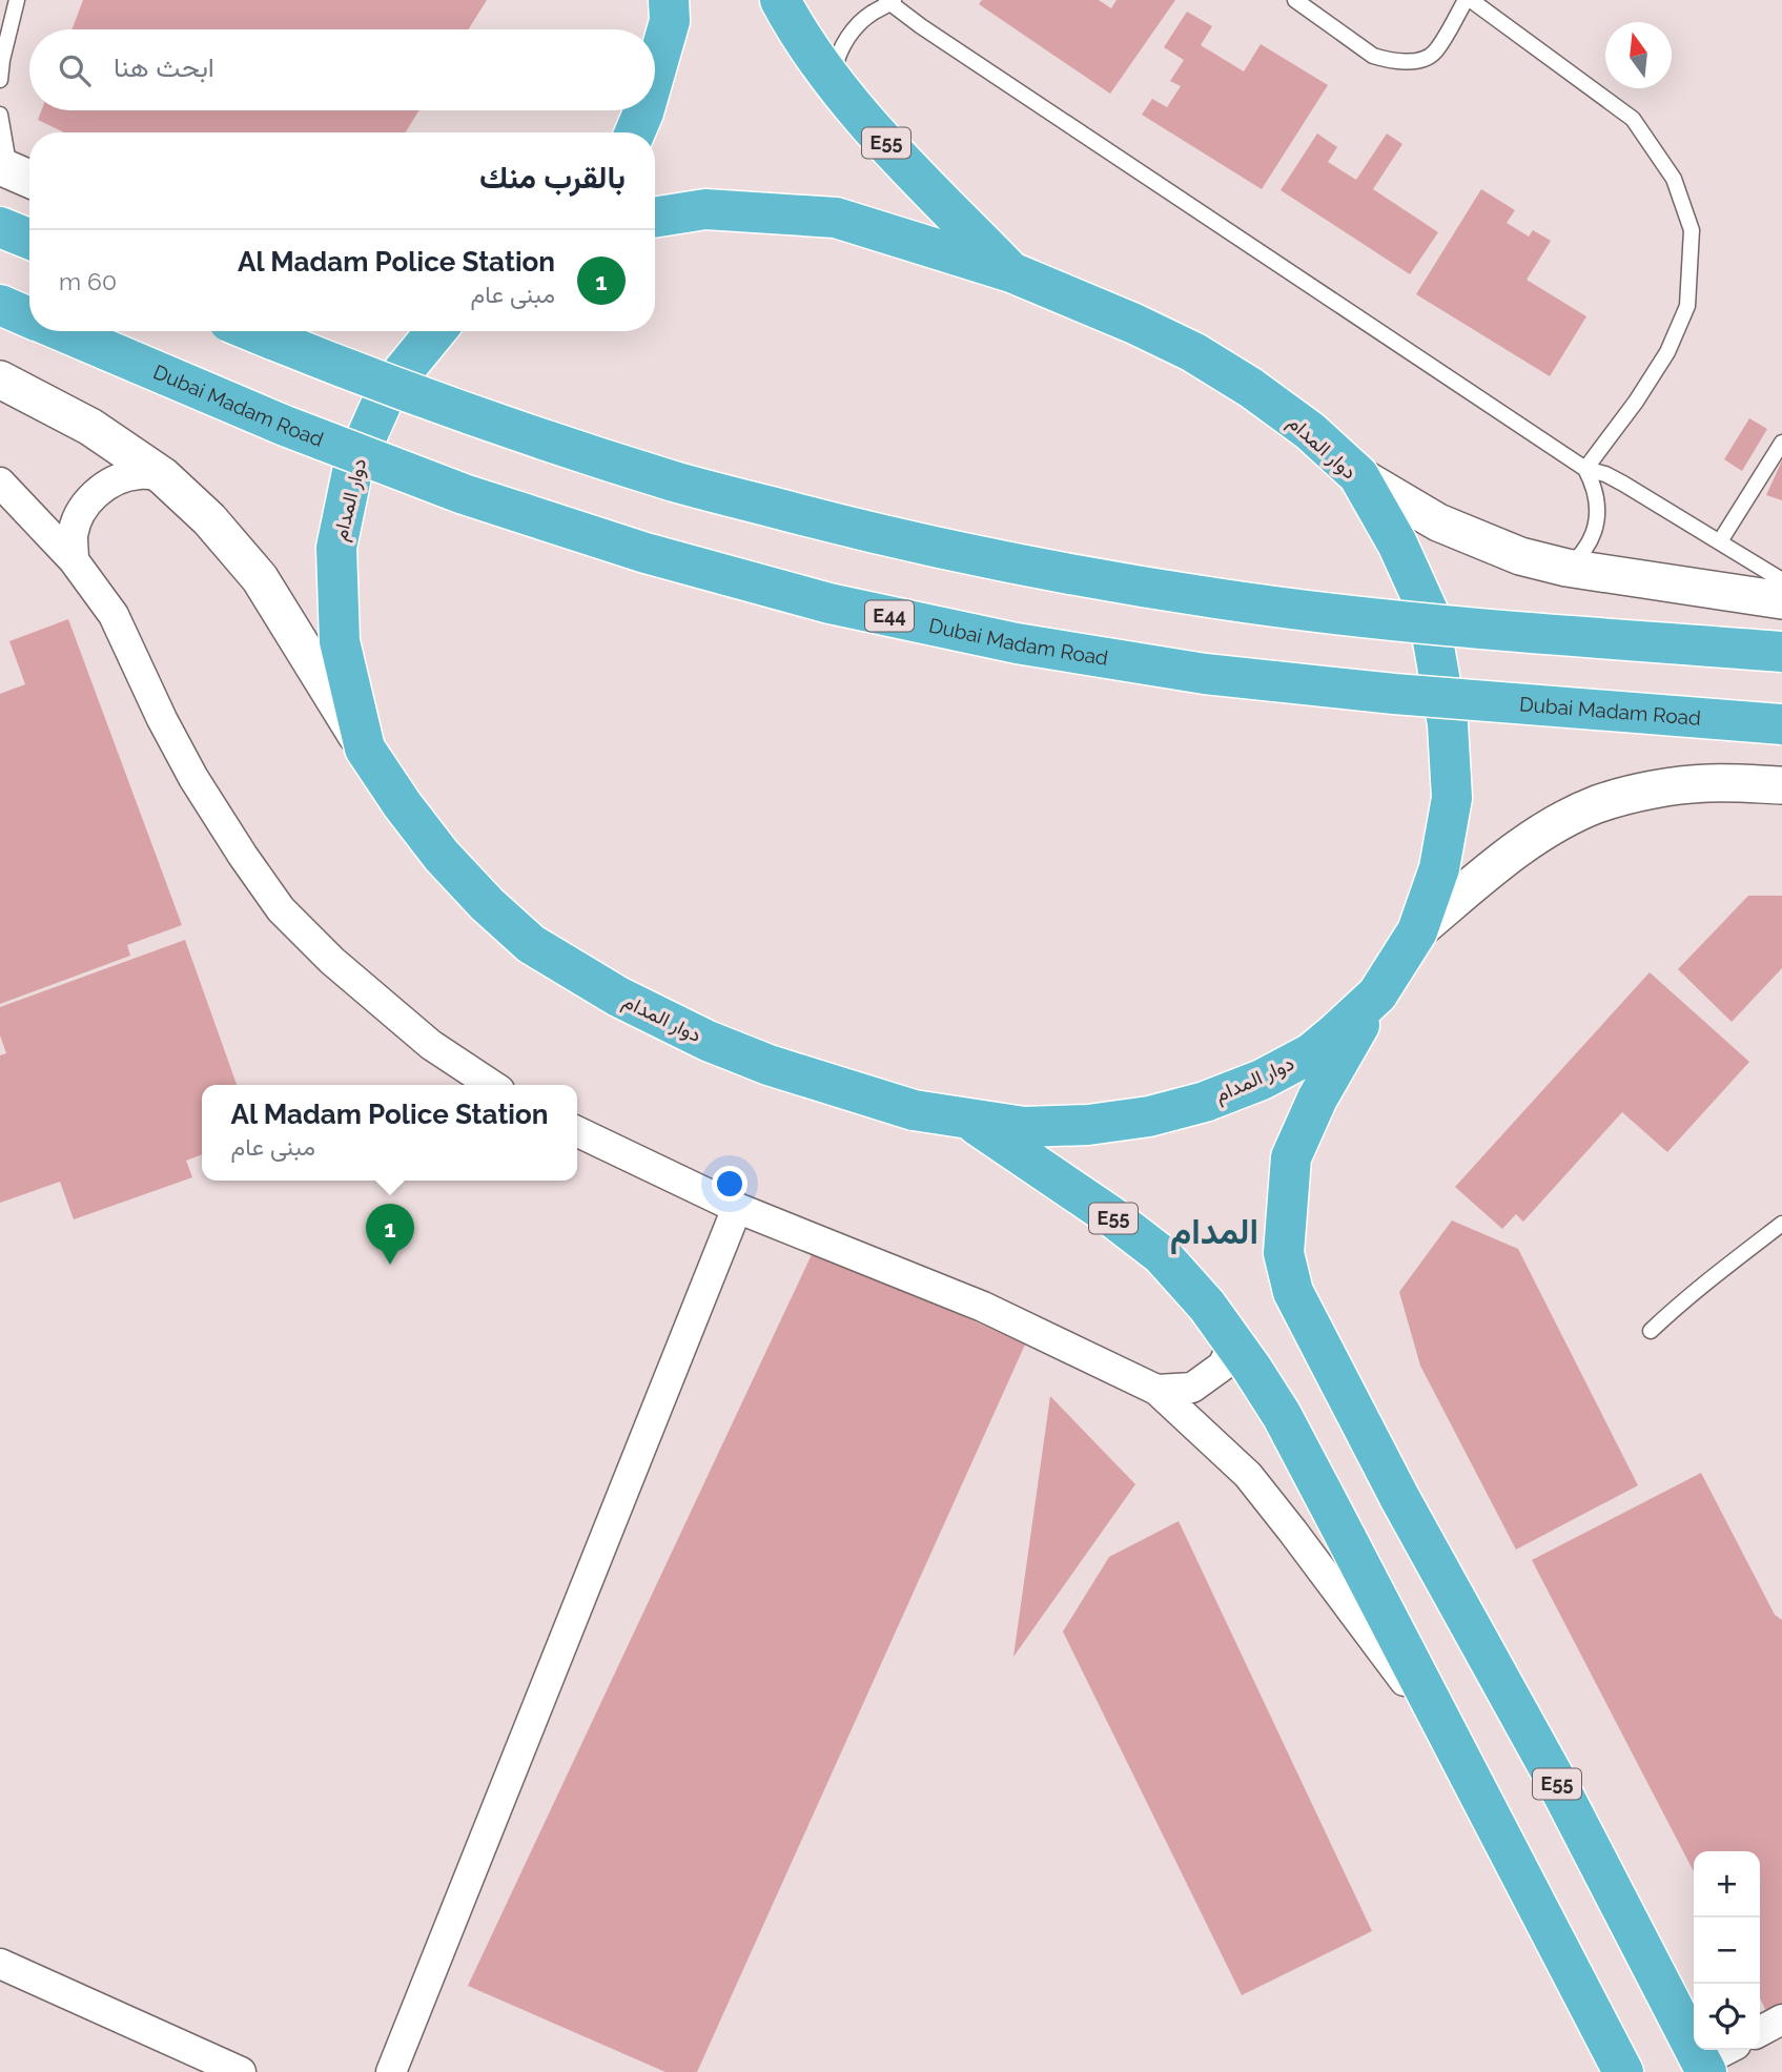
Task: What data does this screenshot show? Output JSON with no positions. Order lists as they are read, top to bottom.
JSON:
{
  "streets": {
    "highway": [
      "E55",
      "Dubai Madam Road",
      "دوار المدام",
      "E44"
    ]
  },
  "crossings": [
    ["E55", "دوار المدام"]
  ],
  "districts": ["المدام"],
  "north": "top",
  "page": {
    "search": "ابحث هنا",
    "heading": "بالقرب منك",
    "list": [
      {
        "mark": "1",
        "name": "Al Madam Police Station",
        "note": "مبنى عام",
        "value": "60 m"
      }
    ],
    "popup": ["Al Madam Police Station", "مبنى عام"],
    "pins": "1",
    "map_buttons": ["+", "−"]
  }
}
